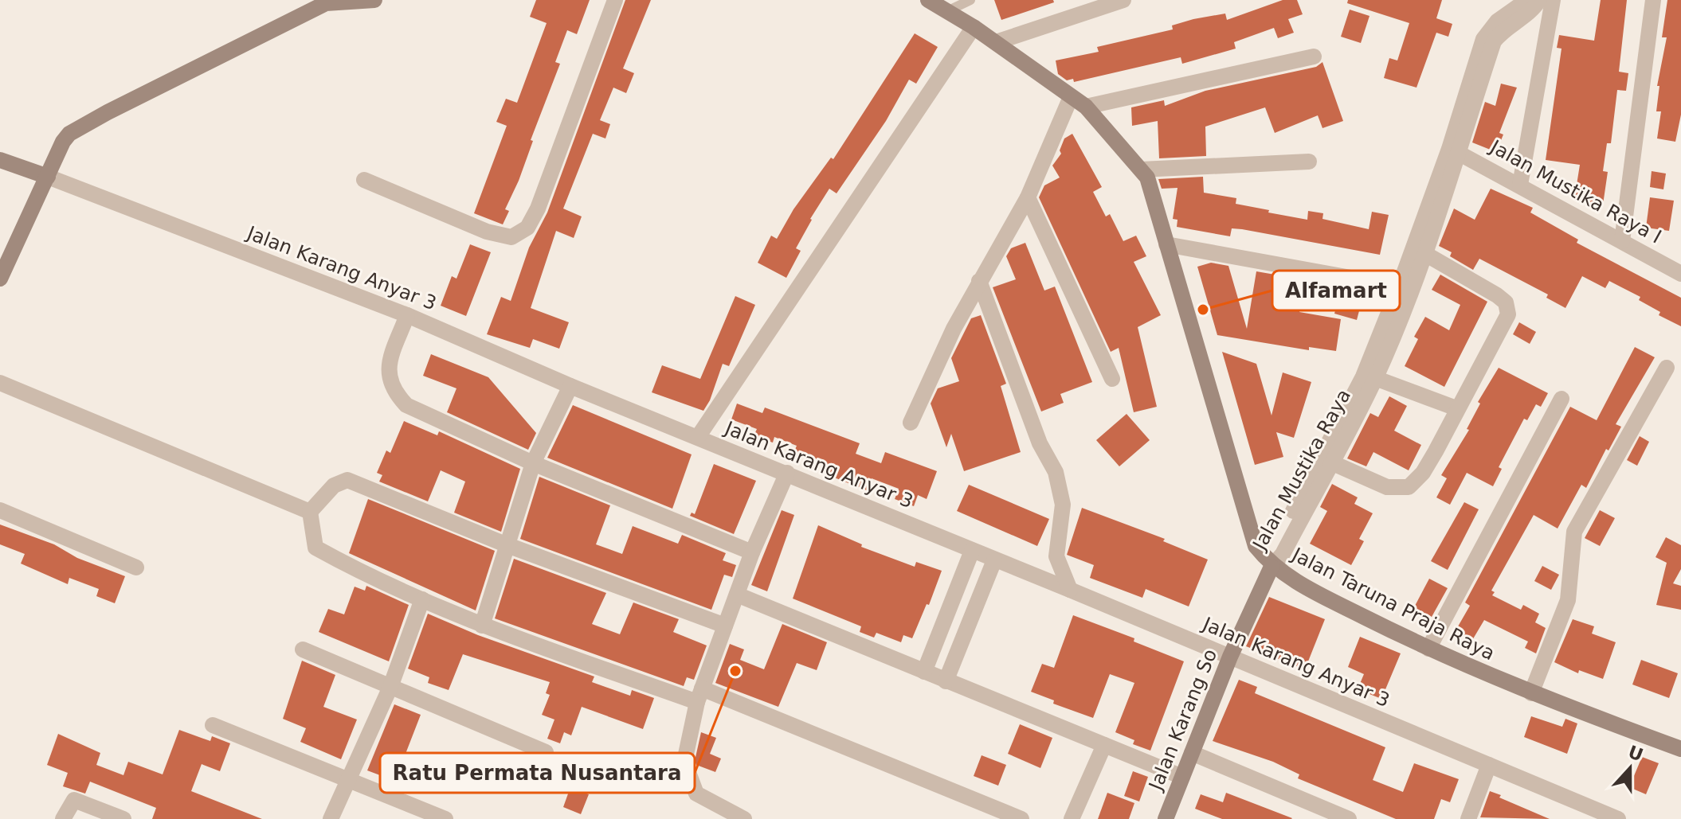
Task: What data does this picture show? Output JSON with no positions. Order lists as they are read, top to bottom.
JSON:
{
  "streets": {
    "street": [
      "Jalan Mustika Raya I",
      "Jalan Karang Anyar 3",
      "Jalan Mustika Raya",
      "Jalan Taruna Praja Raya",
      "Jalan Karang So"
    ]
  },
  "crossings": [
    ["Jalan Mustika Raya I", "Jalan Mustika Raya"],
    ["Jalan Karang Anyar 3", "Jalan Karang So"],
    ["Jalan Mustika Raya", "Jalan Taruna Praja Raya"],
    ["Jalan Mustika Raya", "Jalan Karang So"],
    ["Jalan Taruna Praja Raya", "Jalan Karang So"]
  ],
  "places": ["Alfamart", "Ratu Permata Nusantara"],
  "north": "top"
}
